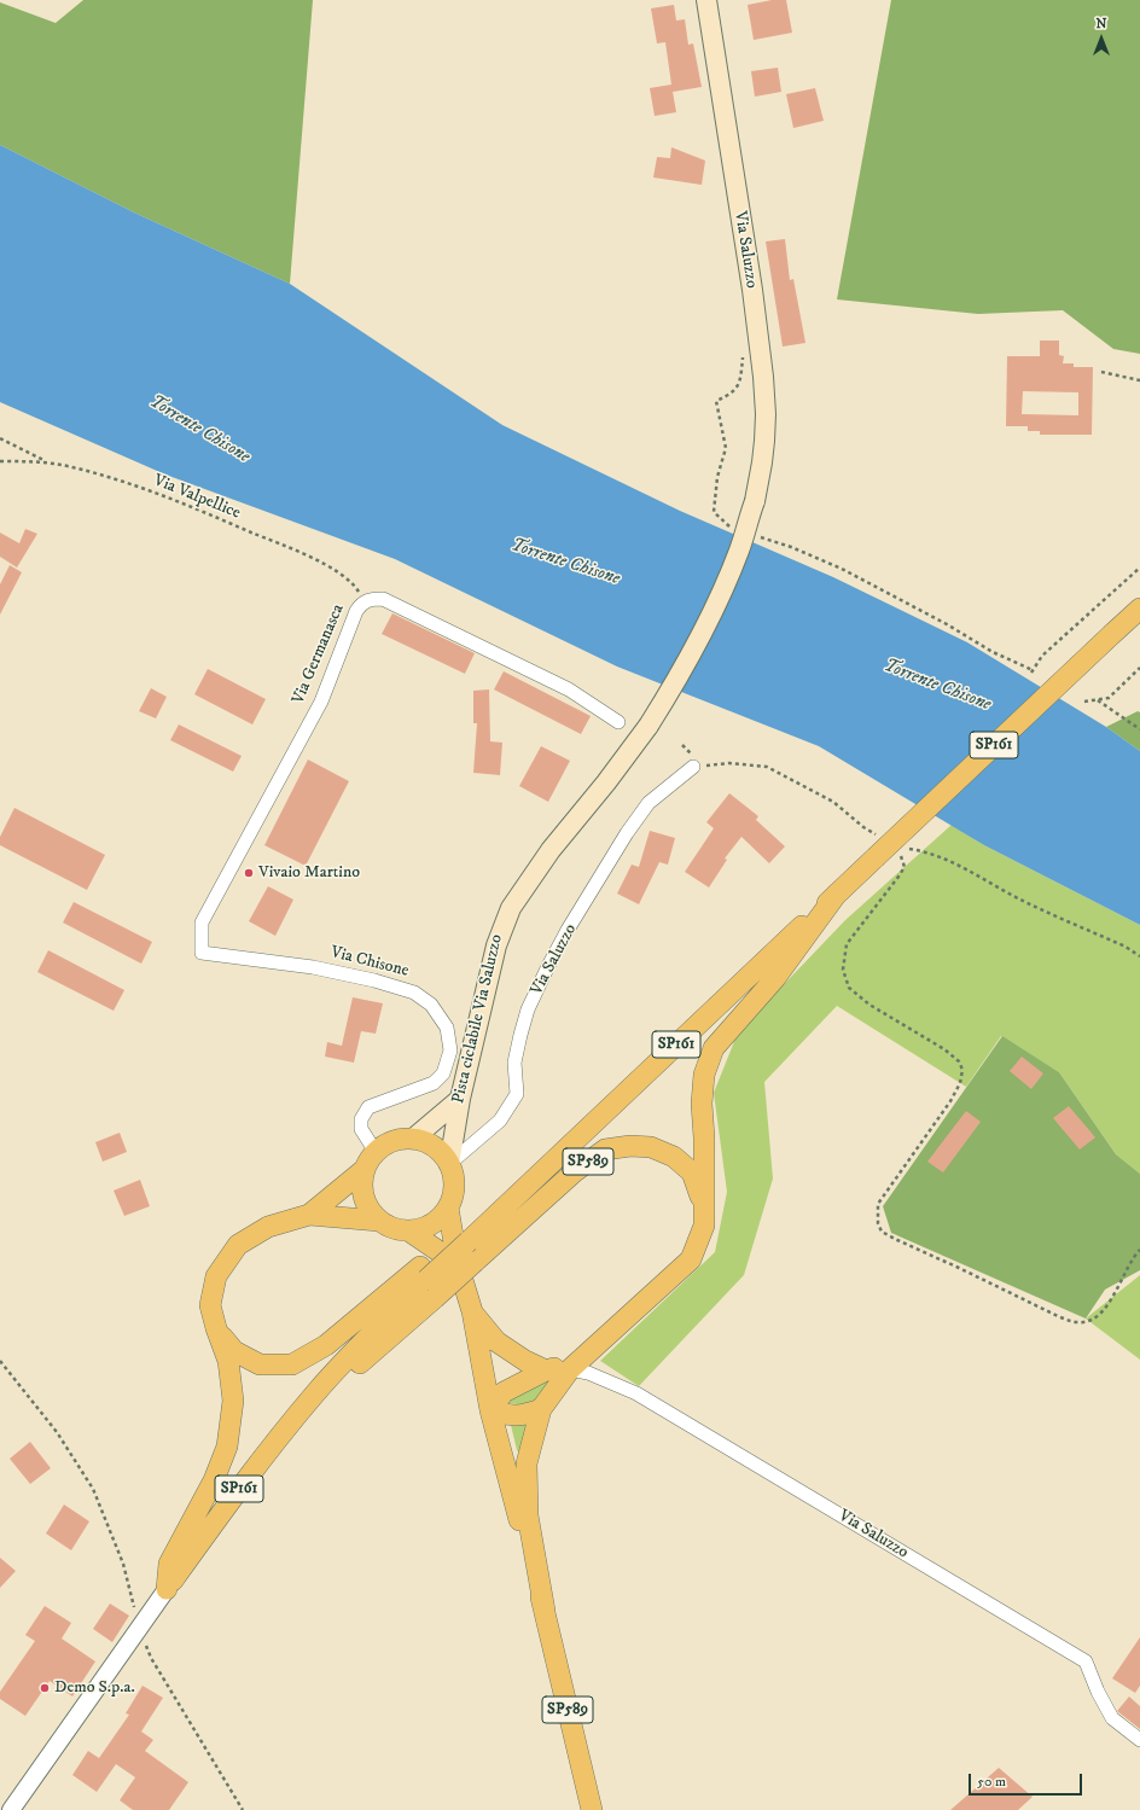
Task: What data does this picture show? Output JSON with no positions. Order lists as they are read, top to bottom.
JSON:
{
  "streets": {
    "main road": ["Via Saluzzo", "SP161", "SP589"],
    "street": ["Via Germanasca", "Via Chisone"],
    "path": ["Via Valpellice"]
  },
  "crossings": [
    ["Via Saluzzo", "Via Chisone"],
    ["Via Saluzzo", "SP589"],
    ["Via Valpellice", "Via Germanasca"],
    ["Via Germanasca", "Via Chisone"],
    ["SP161", "SP589"],
    ["Via Chisone", "SP589"]
  ],
  "water": ["Torrente Chisone"],
  "places": ["Vivaio Martino", "Demo S.p.a."],
  "scale_bar": "50 m",
  "north": "top"
}
